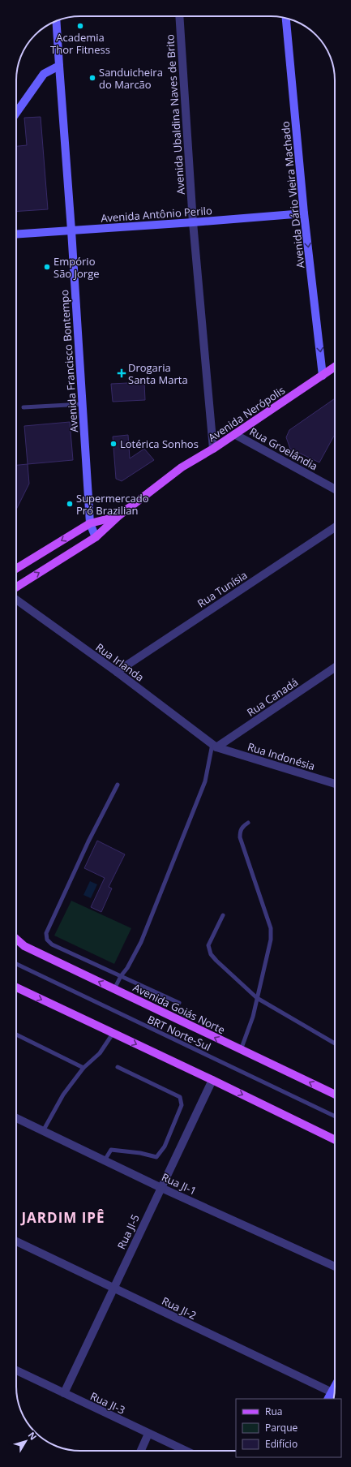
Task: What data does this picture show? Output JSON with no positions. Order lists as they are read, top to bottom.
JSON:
{
  "streets": {
    "main road": ["Avenida Nerópolis", "Avenida Goiás Norte"],
    "street": [
      "Avenida Ubaldina Naves de Brito",
      "Avenida Dário Vieira Machado",
      "Avenida Antônio Perilo",
      "Avenida Francisco Bontempo",
      "Rua Groelândia",
      "Rua Tunísia",
      "Rua Irlanda",
      "Rua Canadá",
      "Rua Indonésia",
      "Rua JI-1",
      "Rua JI-5",
      "Rua JI-2",
      "Rua JI-3"
    ],
    "lane": ["BRT Norte-Sul"]
  },
  "crossings": [
    ["Avenida Ubaldina Naves de Brito", "Avenida Antônio Perilo"],
    ["Avenida Ubaldina Naves de Brito", "Avenida Nerópolis"],
    ["Avenida Dário Vieira Machado", "Avenida Antônio Perilo"],
    ["Avenida Dário Vieira Machado", "Avenida Nerópolis"],
    ["Avenida Antônio Perilo", "Avenida Francisco Bontempo"],
    ["Avenida Francisco Bontempo", "Avenida Nerópolis"],
    ["Avenida Nerópolis", "Rua Groelândia"],
    ["Rua Tunísia", "Rua Irlanda"],
    ["Rua Irlanda", "Rua Canadá"],
    ["Rua Irlanda", "Rua Indonésia"],
    ["Rua Canadá", "Rua Indonésia"],
    ["Rua JI-1", "Rua JI-5"],
    ["Rua JI-5", "Rua JI-2"],
    ["Rua JI-5", "Rua JI-3"]
  ],
  "one_way": ["Avenida Dário Vieira Machado"],
  "districts": ["JARDIM IPÊ"],
  "places": {
    "other": [
      "Academia Thor Fitness",
      "Sanduicheira do Marcão",
      "Empório São Jorge",
      "Lotérica Sonhos",
      "Supermercado Pró Brazilian"
    ],
    "health": ["Drogaria Santa Marta"]
  },
  "legend": ["Rua", "Parque", "Edifício"],
  "north": "top right"
}
